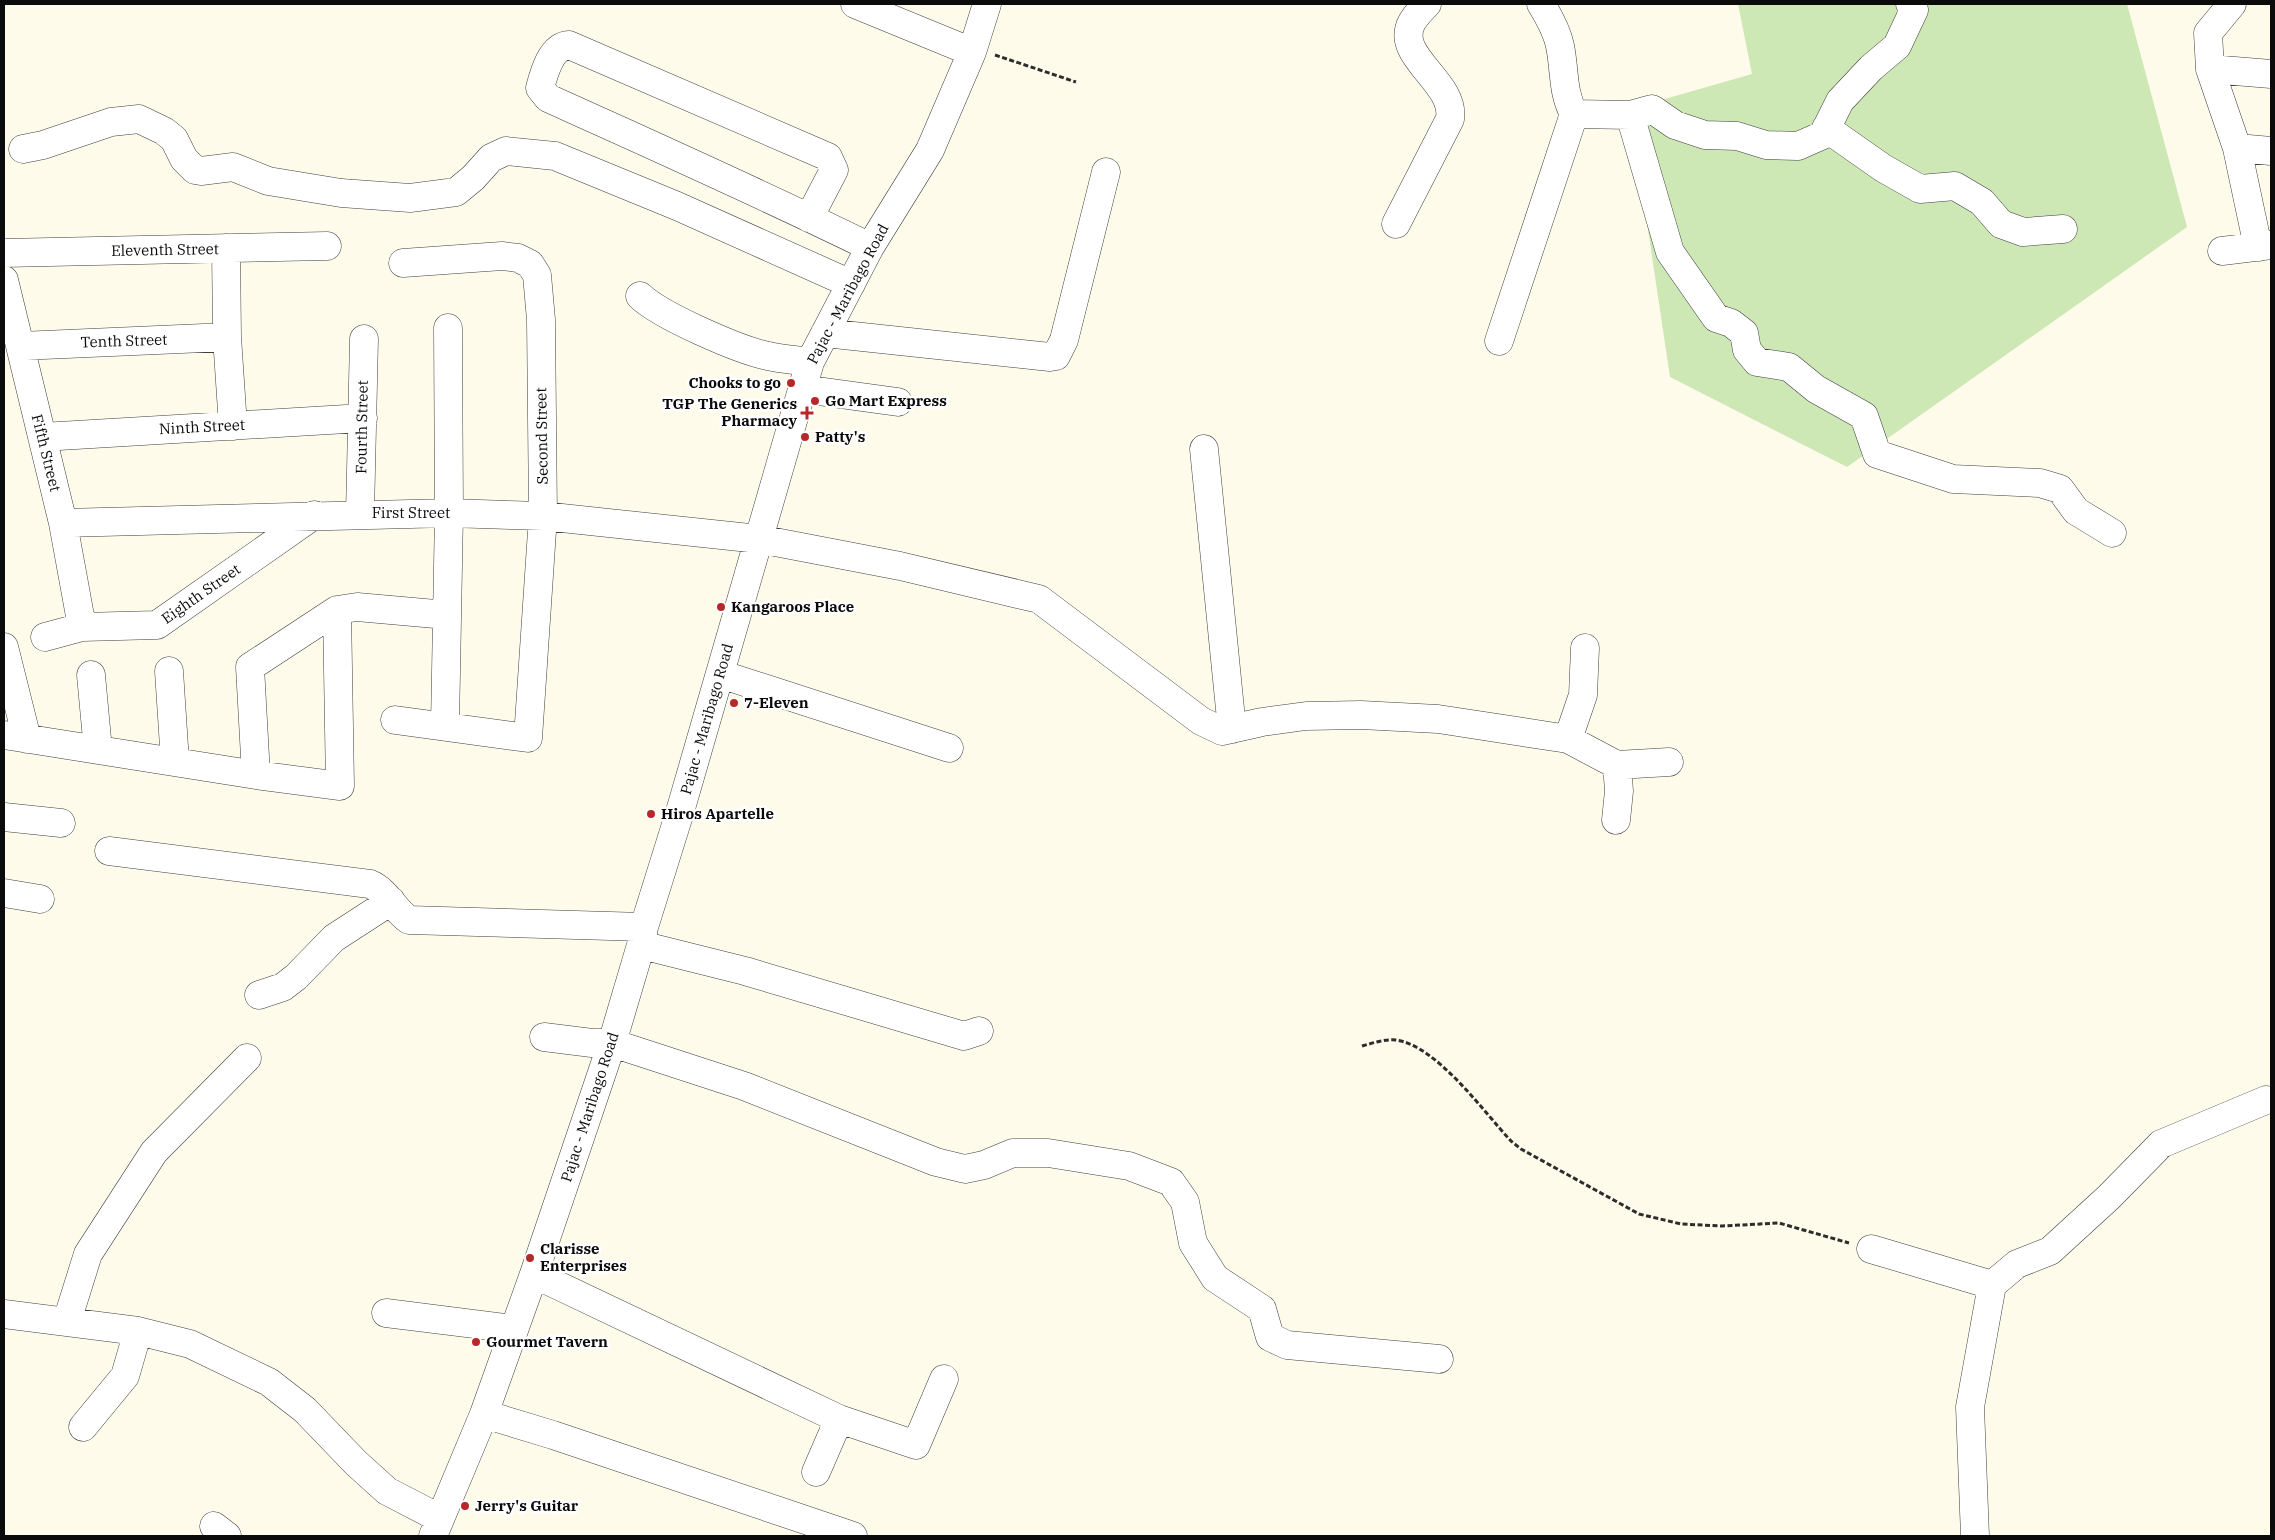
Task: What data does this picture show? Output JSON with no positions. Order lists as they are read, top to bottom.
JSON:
{
  "streets": {
    "street": [
      "Eleventh Street",
      "Pajac - Maribago Road",
      "Tenth Street",
      "Ninth Street",
      "Fourth Street",
      "Second Street",
      "Fifth Street",
      "First Street",
      "Eighth Street"
    ]
  },
  "crossings": [
    ["Pajac - Maribago Road", "First Street"],
    ["Tenth Street", "Fifth Street"],
    ["Ninth Street", "Fourth Street"],
    ["Ninth Street", "Fifth Street"],
    ["Fourth Street", "First Street"],
    ["Second Street", "First Street"],
    ["Fifth Street", "First Street"],
    ["Fifth Street", "Eighth Street"],
    ["First Street", "Eighth Street"]
  ],
  "places": {
    "other": [
      "Chooks to go",
      "Go Mart Express",
      "Patty's",
      "Kangaroos Place",
      "7-Eleven",
      "Hiros Apartelle",
      "Clarisse Enterprises",
      "Gourmet Tavern",
      "Jerry's Guitar"
    ],
    "health": ["TGP The Generics Pharmacy"]
  }
}
